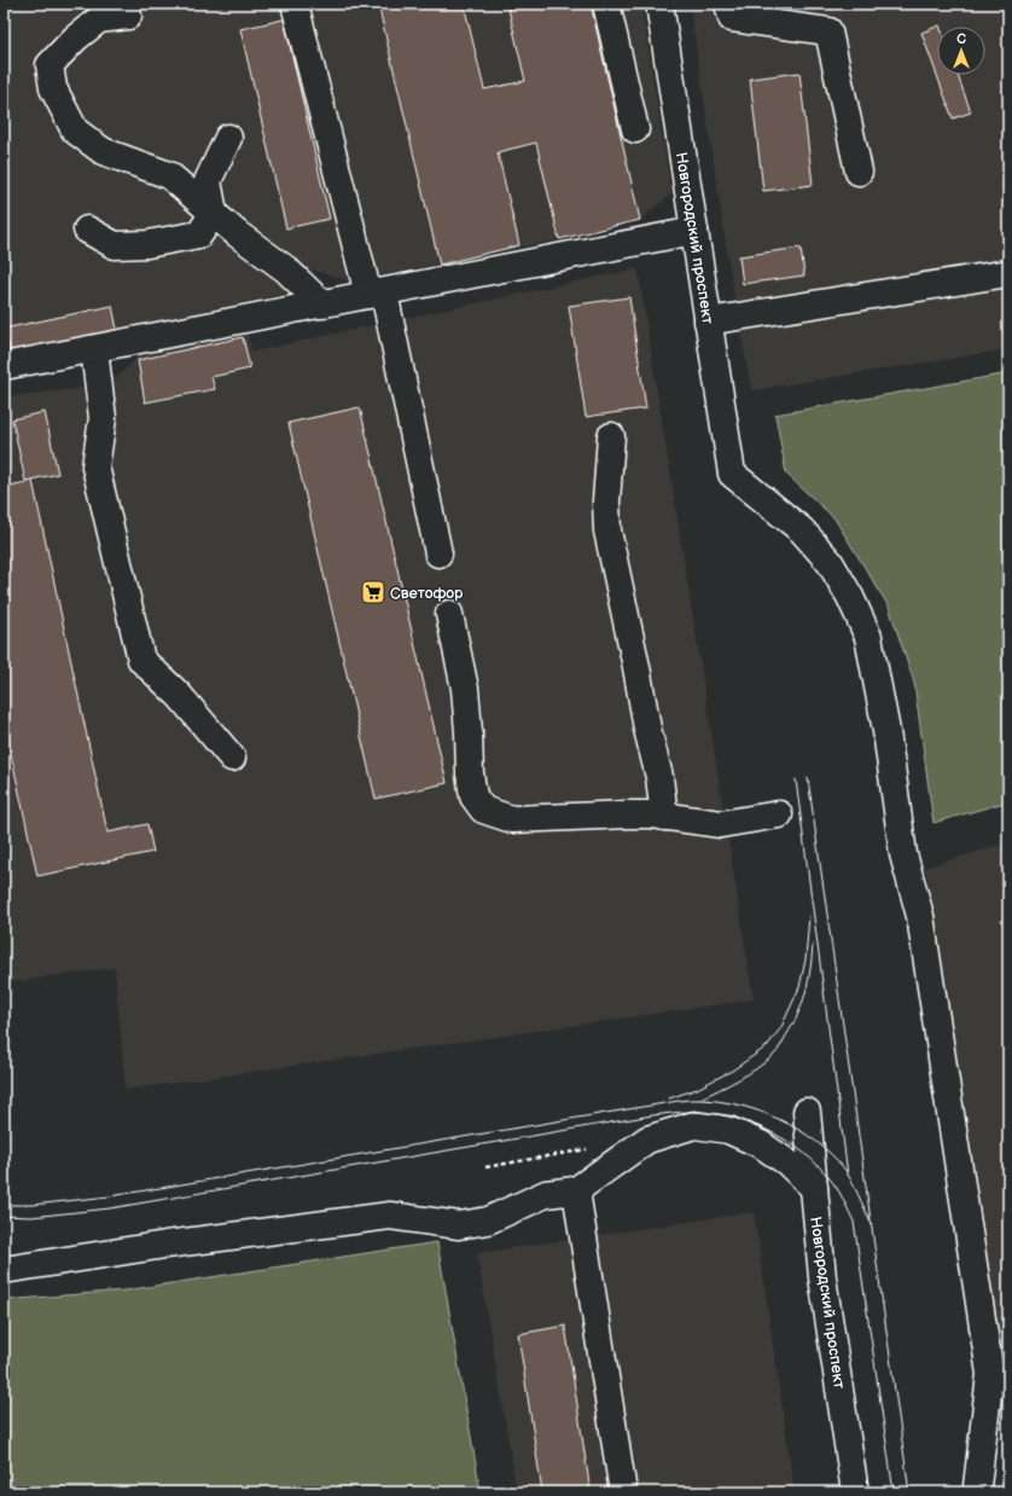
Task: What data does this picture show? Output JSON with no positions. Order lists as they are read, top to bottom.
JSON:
{
  "streets": {
    "street": ["Новгородский проспект"]
  },
  "places": {
    "supermarket": ["Светофор"]
  },
  "north": "top"
}
